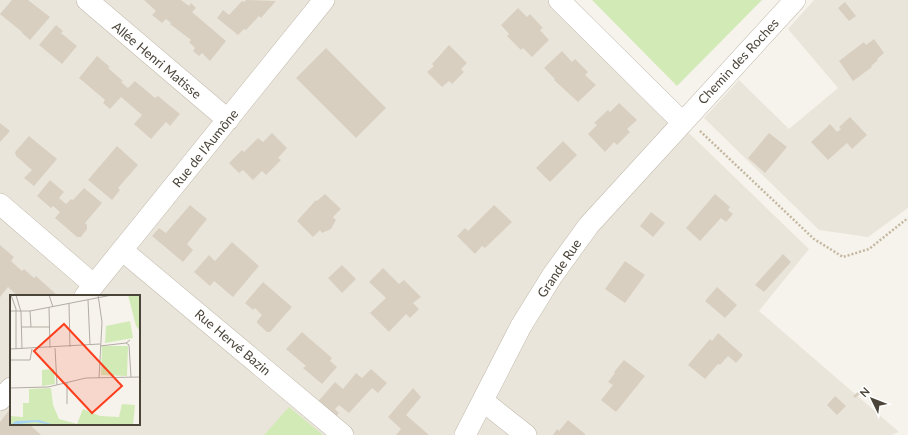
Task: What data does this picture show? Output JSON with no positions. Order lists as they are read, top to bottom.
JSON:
{
  "streets": {
    "street": [
      "Allée Henri Matisse",
      "Chemin des Roches",
      "Rue de l'Aumône",
      "Grande Rue",
      "Rue Hervé Bazin"
    ]
  },
  "crossings": [
    ["Allée Henri Matisse", "Rue de l'Aumône"],
    ["Chemin des Roches", "Grande Rue"],
    ["Rue de l'Aumône", "Rue Hervé Bazin"]
  ],
  "north": "top left"
}
